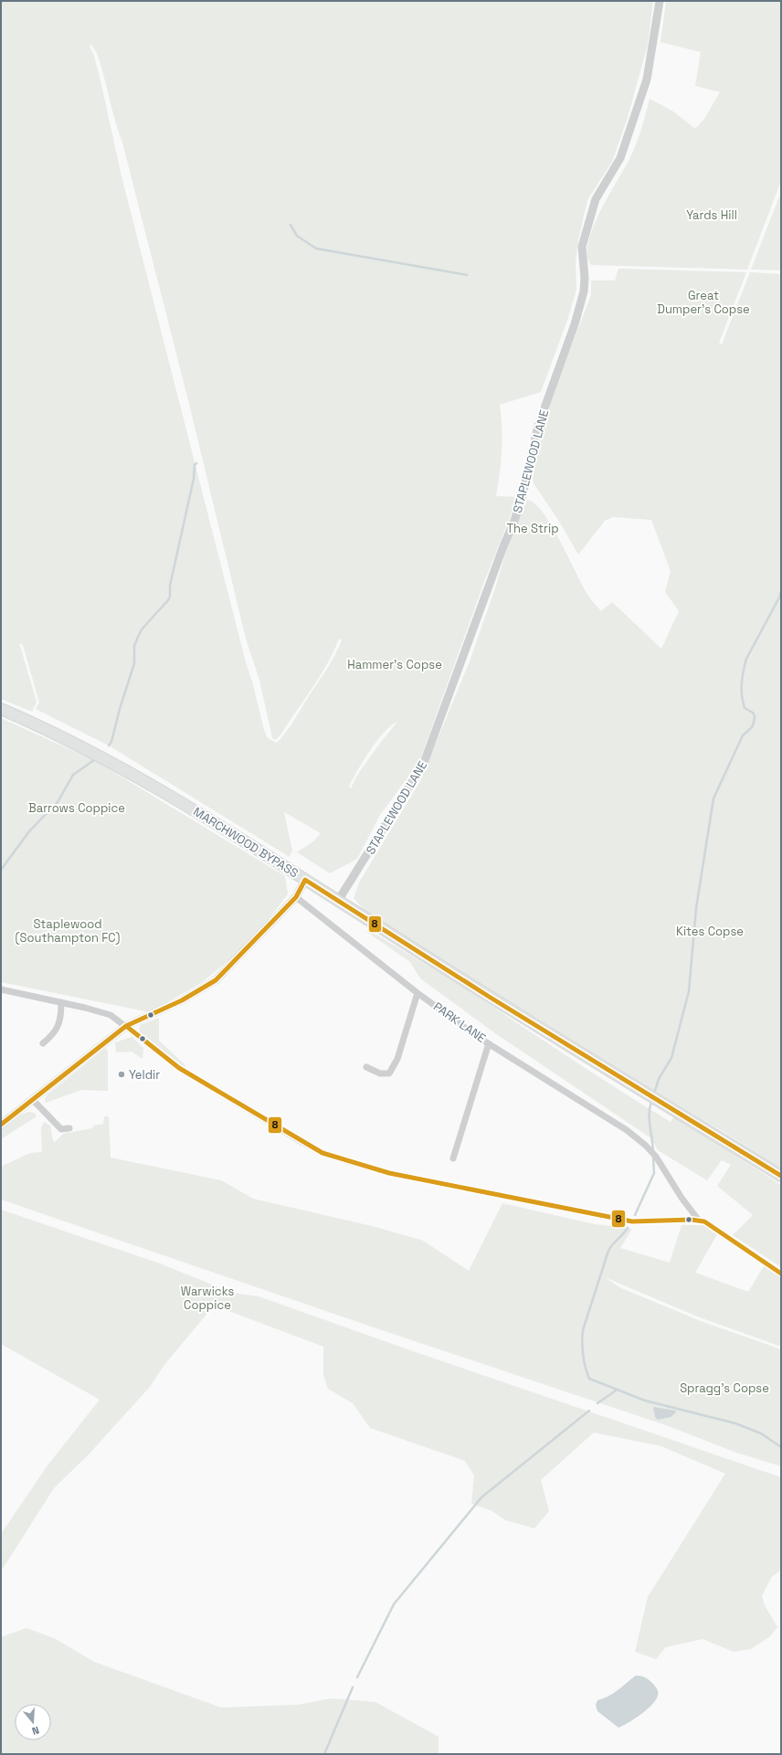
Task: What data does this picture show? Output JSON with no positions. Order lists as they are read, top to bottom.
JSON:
{
  "streets": {
    "main road": ["MARCHWOOD BYPASS"],
    "street": ["STAPLEWOOD LANE", "PARK LANE"]
  },
  "crossings": [
    ["STAPLEWOOD LANE", "MARCHWOOD BYPASS"]
  ],
  "parks": [
    "Yards Hill",
    "Great Dumper's Copse",
    "The Strip",
    "Hammer's Copse",
    "Barrows Coppice",
    "Staplewood (Southampton FC)",
    "Kites Copse",
    "Warwicks Coppice",
    "Spragg's Copse"
  ],
  "places": ["Yeldir"],
  "lines": ["transit line 8"],
  "north": "bottom"
}
